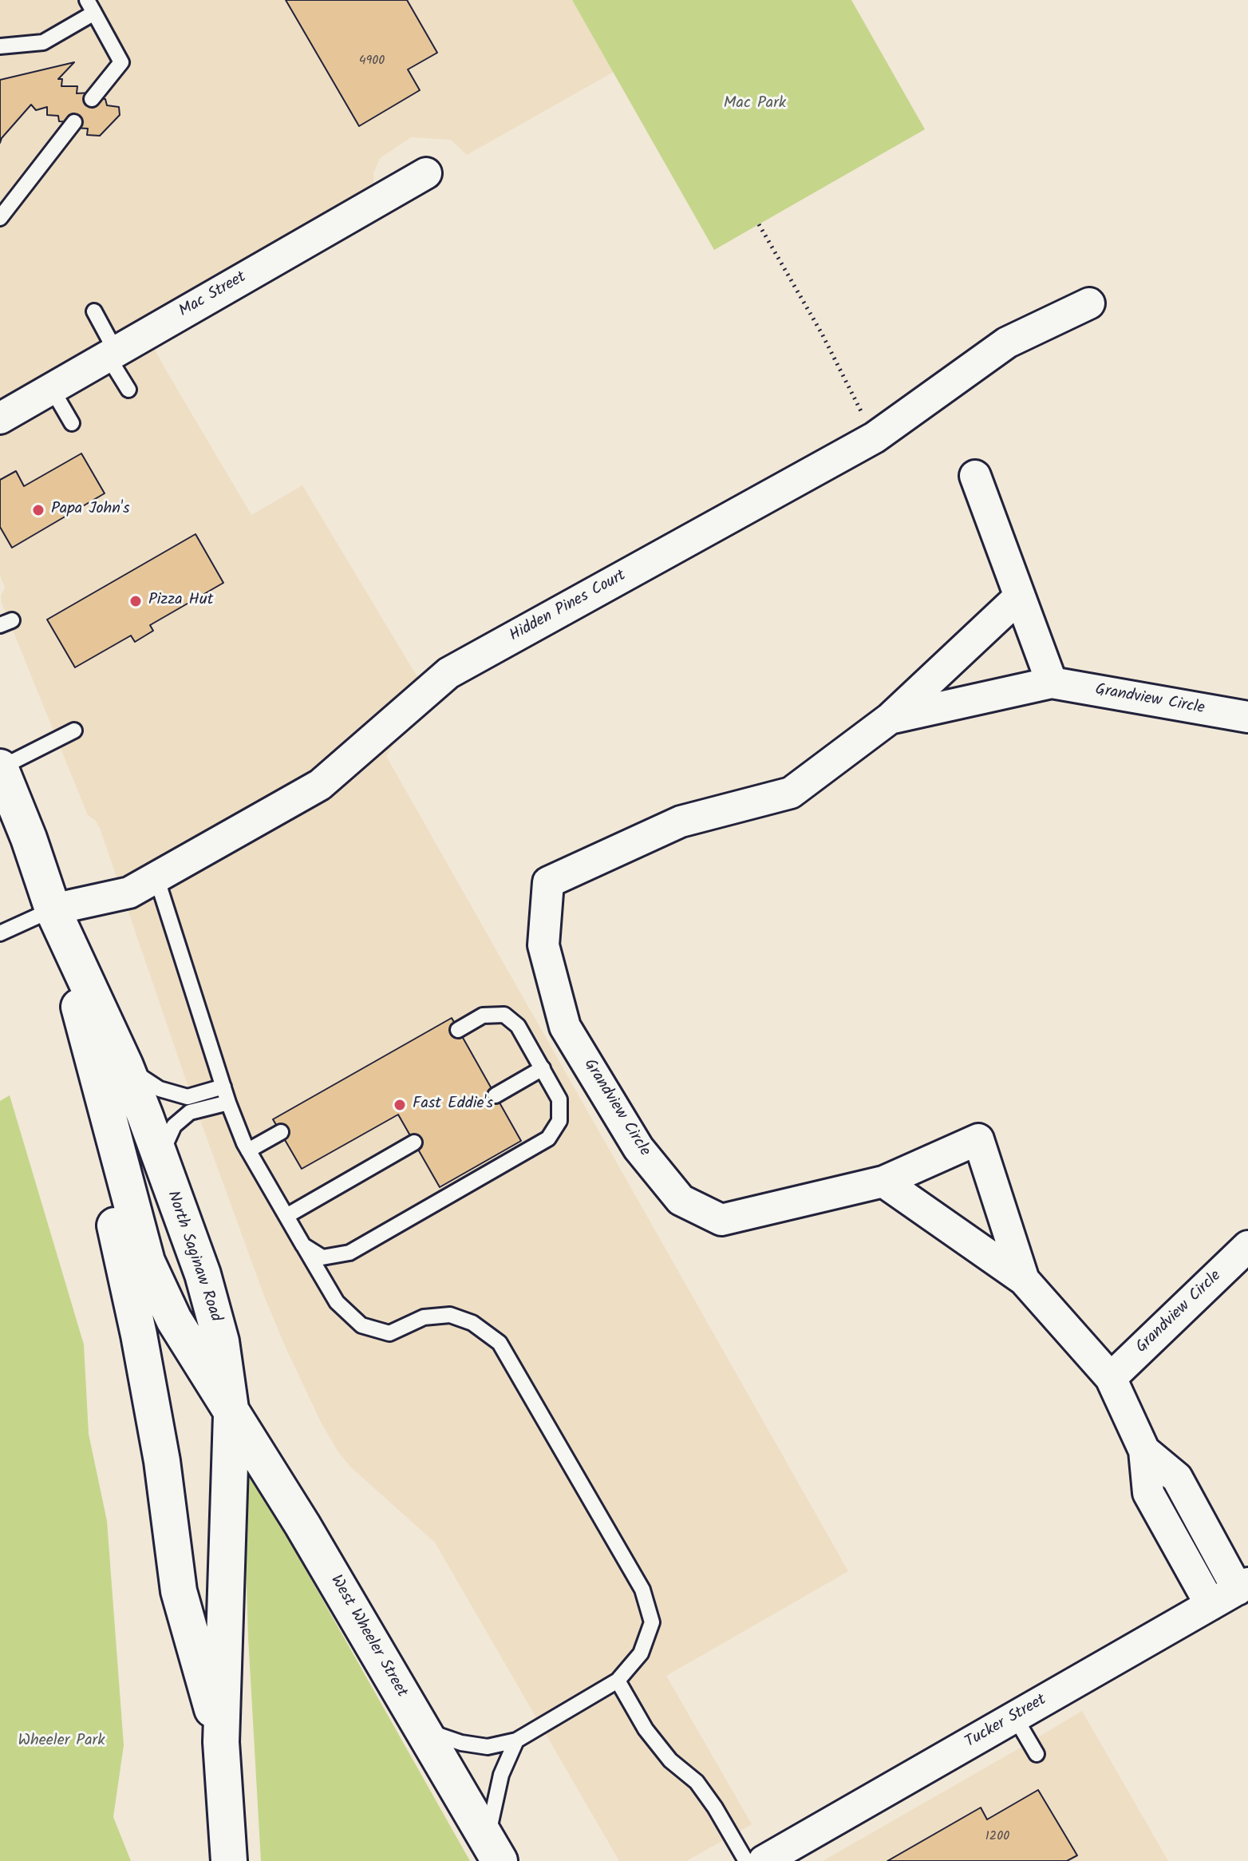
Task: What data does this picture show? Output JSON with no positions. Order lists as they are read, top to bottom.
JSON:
{
  "streets": {
    "main road": ["North Saginaw Road", "West Wheeler Street"],
    "street": [
      "Mac Street",
      "Hidden Pines Court",
      "Grandview Circle",
      "Tucker Street"
    ]
  },
  "crossings": [
    ["Hidden Pines Court", "North Saginaw Road"],
    ["Hidden Pines Court", "West Wheeler Street"],
    ["North Saginaw Road", "West Wheeler Street"]
  ],
  "parks": ["Mac Park", "Wheeler Park"],
  "places": ["Papa John's", "Pizza Hut", "Fast Eddie's"],
  "house_numbers": ["4900", "1200"]
}
